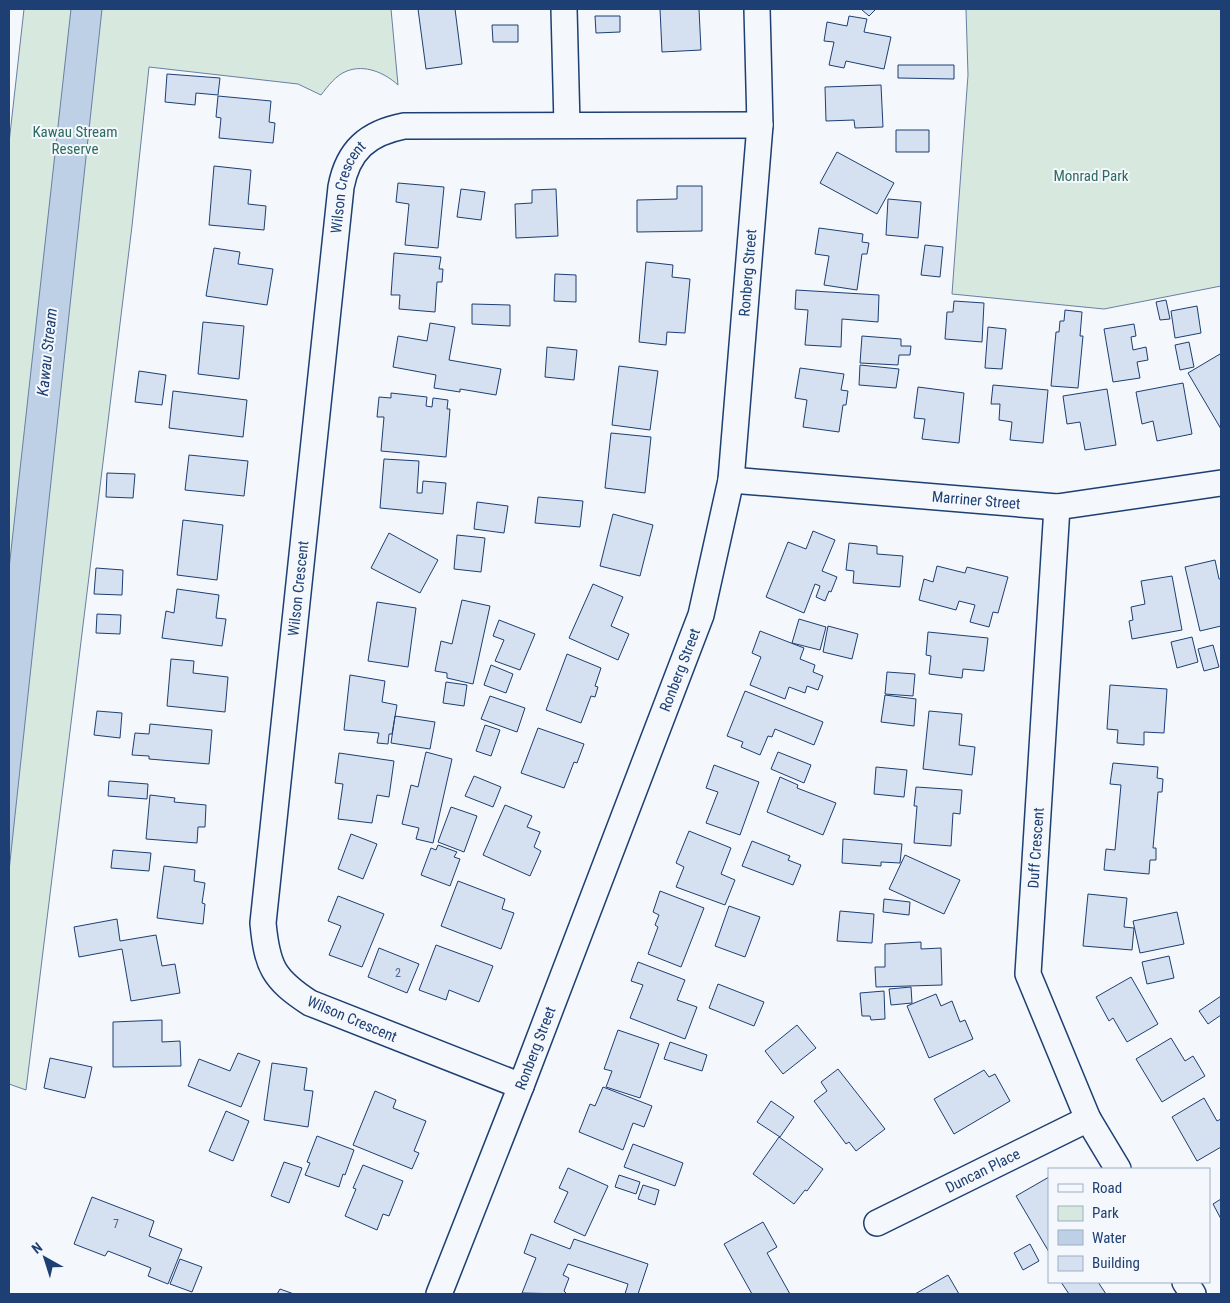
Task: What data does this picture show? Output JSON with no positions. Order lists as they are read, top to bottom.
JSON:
{
  "streets": {
    "street": [
      "Wilson Crescent",
      "Ronberg Street",
      "Marriner Street",
      "Duff Crescent",
      "Duncan Place"
    ]
  },
  "crossings": [
    ["Wilson Crescent", "Ronberg Street"],
    ["Ronberg Street", "Marriner Street"],
    ["Marriner Street", "Duff Crescent"],
    ["Duff Crescent", "Duncan Place"]
  ],
  "water": ["Kawau Stream"],
  "parks": ["Kawau Stream Reserve", "Monrad Park"],
  "house_numbers": ["2", "7"],
  "legend": [
    "Road",
    "Park",
    "Water",
    "Building"
  ],
  "north": "top left"
}
